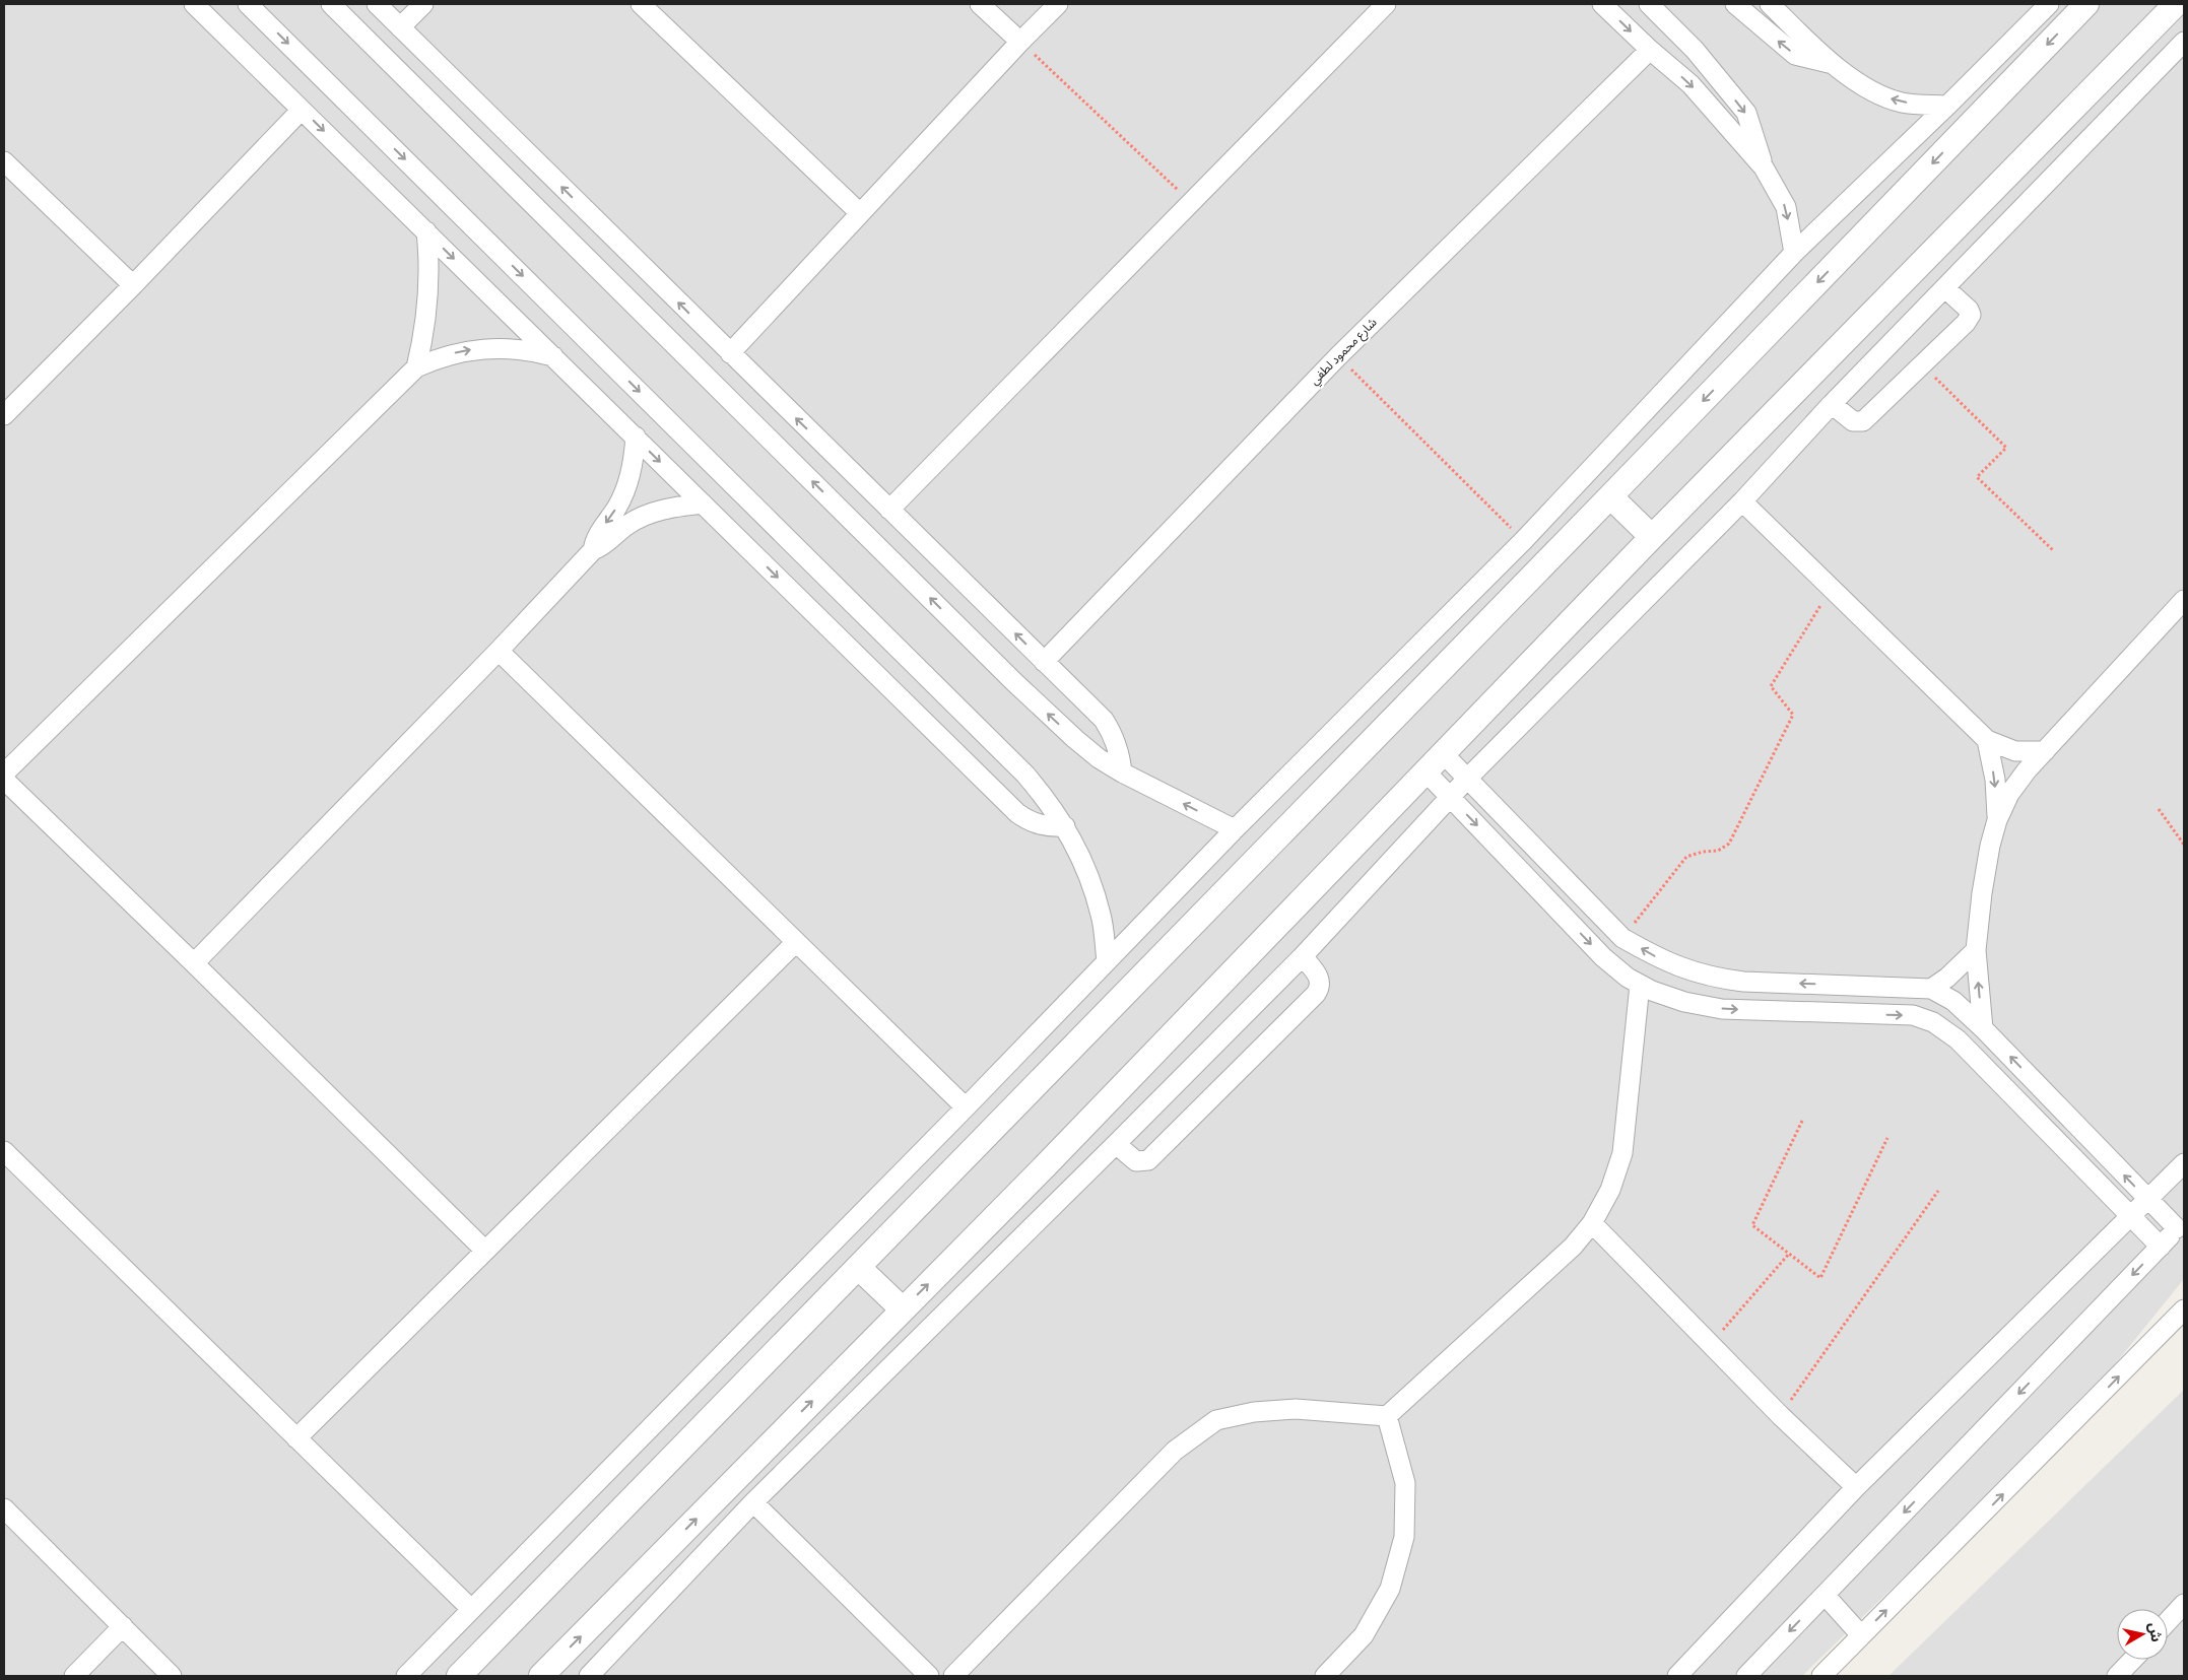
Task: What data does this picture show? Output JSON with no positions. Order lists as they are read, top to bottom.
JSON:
{
  "streets": {
    "street": ["شارع محمود لطفي"]
  },
  "north": "right"
}
